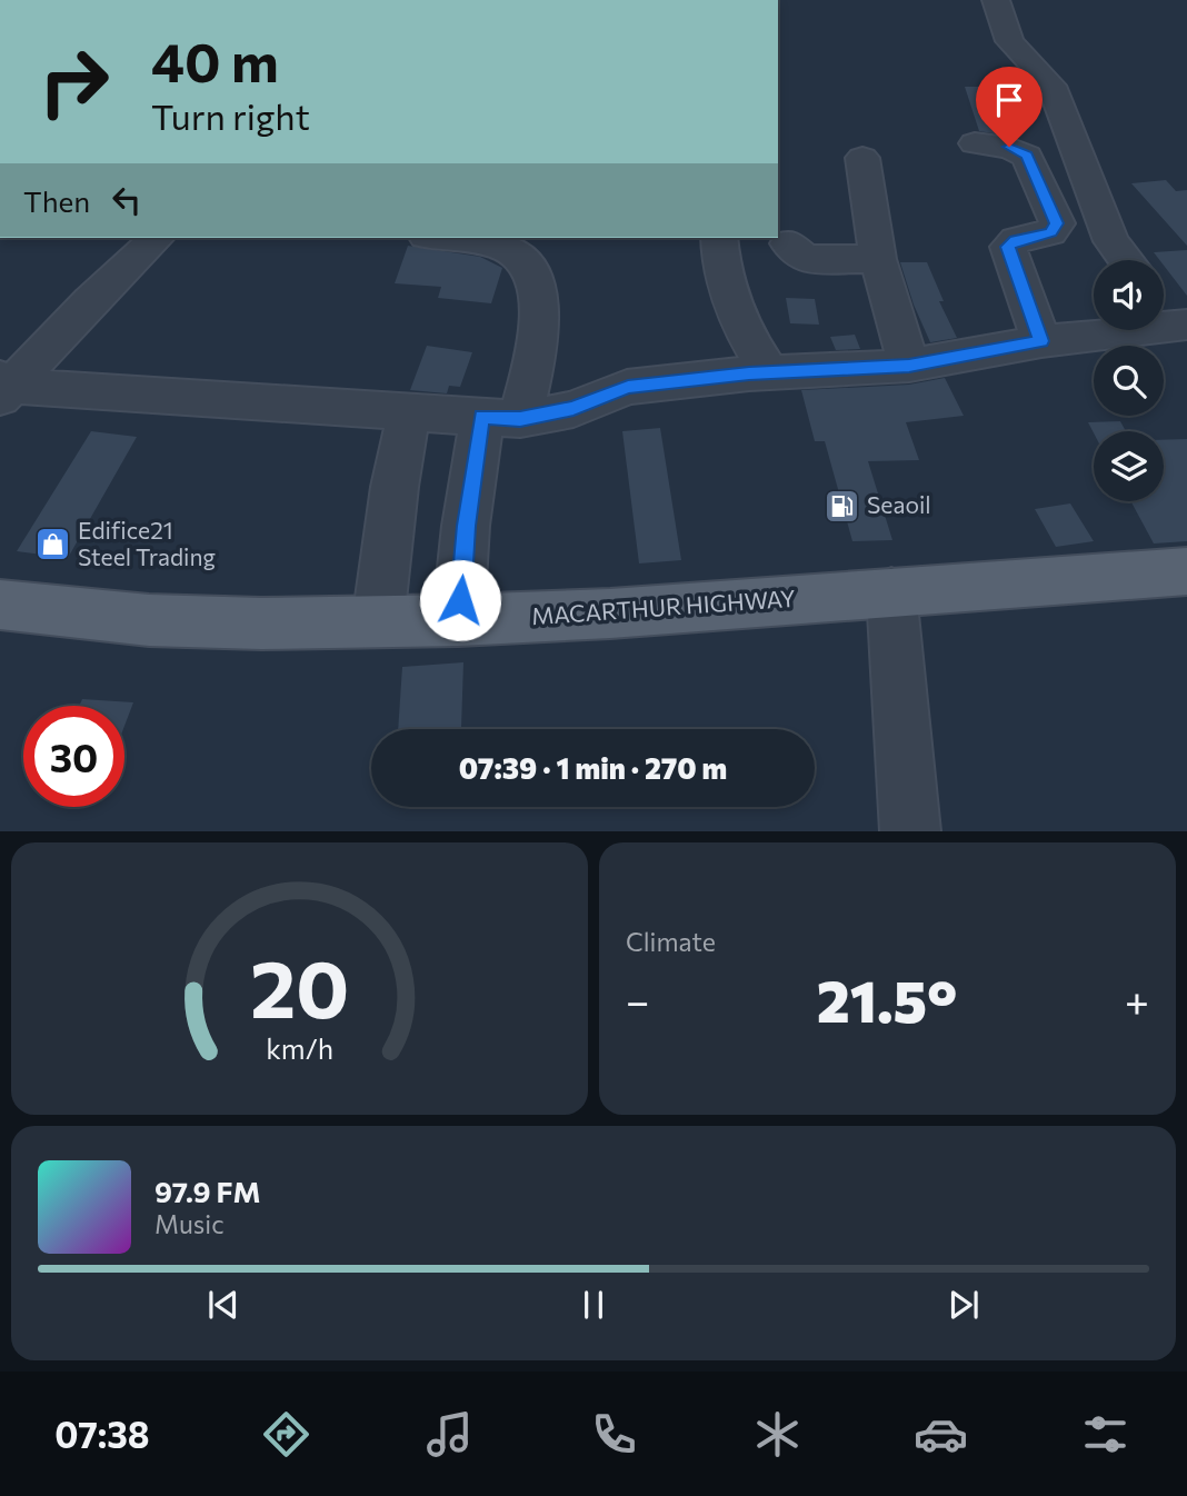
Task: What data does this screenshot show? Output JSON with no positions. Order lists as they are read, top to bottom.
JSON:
{
  "streets": {
    "main road": ["MACARTHUR HIGHWAY"]
  },
  "places": {
    "fuel station": ["Seaoil"],
    "shop": ["Edifice21 Steel Trading"]
  },
  "page": {
    "turn": ["40 m", "Turn right"],
    "then": "Then",
    "limit": "30",
    "trip": "07:39 · 1 min · 270 m",
    "tile": "Climate",
    "heat": ["−", "21.5°", "+"],
    "song": ["97.9 FM", "Music"],
    "tabs": "07:38",
    "gauge": ["20", "km/h"]
  }
}
